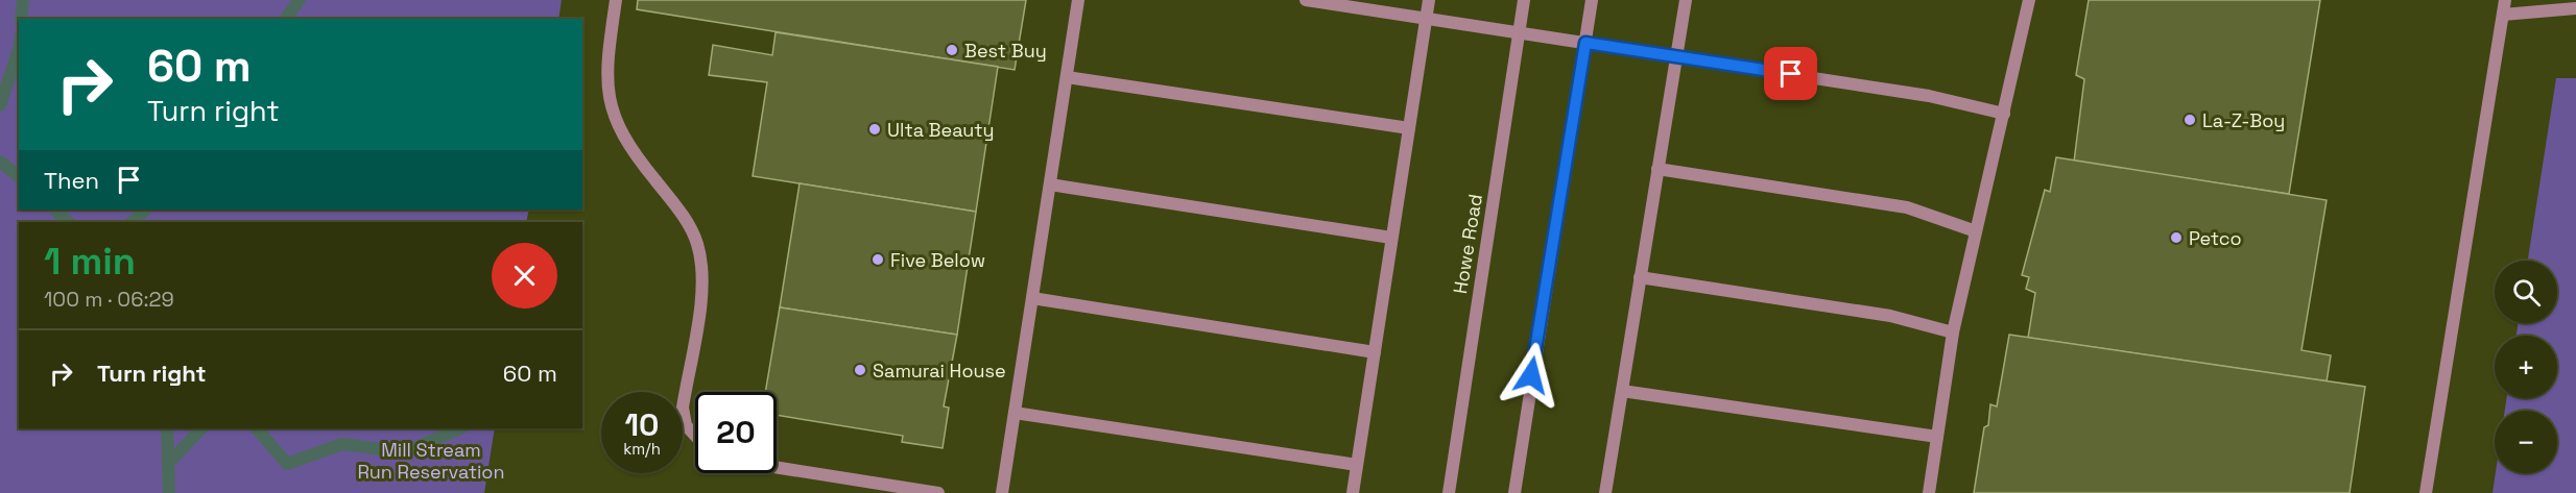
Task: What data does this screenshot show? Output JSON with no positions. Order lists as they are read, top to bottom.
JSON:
{
  "streets": {
    "lane": ["Howe Road"]
  },
  "parks": ["Mill Stream Run Reservation"],
  "places": [
    "Best Buy",
    "La-Z-Boy",
    "Ulta Beauty",
    "Petco",
    "Five Below",
    "Samurai House"
  ],
  "page": {
    "turn": ["60 m", "Turn right"],
    "then": "Then",
    "heading": ["1 min", "100 m · 06:29"],
    "map_buttons": ["+", "−"],
    "list": [
      {
        "name": "Turn right",
        "value": "60 m"
      }
    ],
    "speed": "10 km/h",
    "limit": "20"
  }
}
